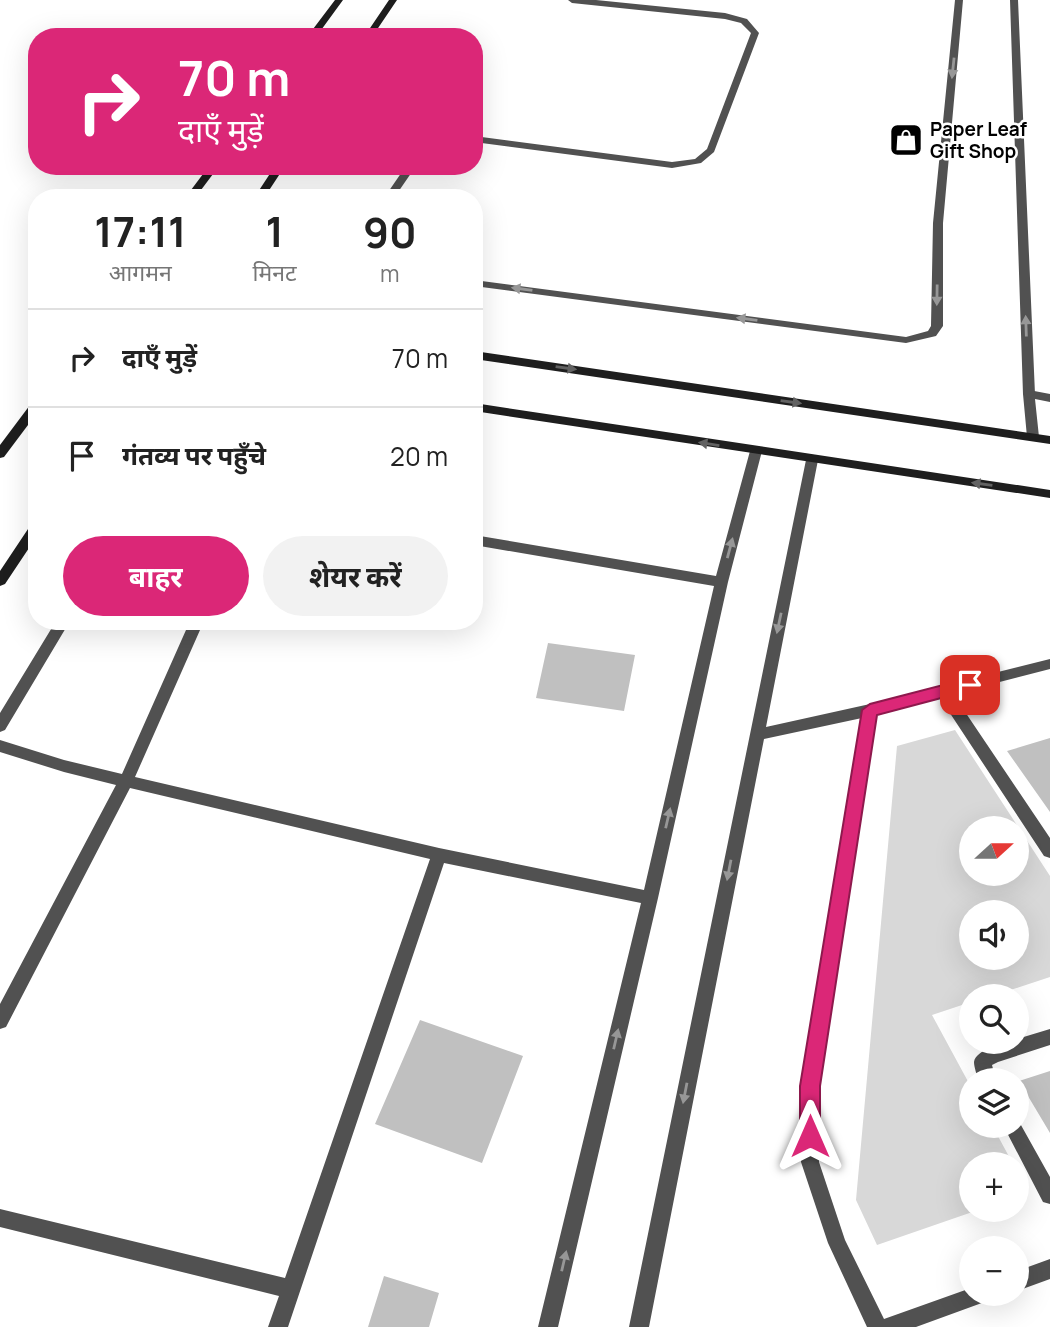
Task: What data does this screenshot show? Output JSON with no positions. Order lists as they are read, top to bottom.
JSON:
{
  "places": {
    "shop": ["Paper Leaf Gift Shop"]
  },
  "north": "right",
  "page": {
    "turn": ["70 m", "दाएँ मुड़ें"],
    "eta": [
      "17:11",
      "आगमन",
      "1",
      "मिनट",
      "90",
      "m"
    ],
    "list": [
      {
        "name": "दाएँ मुड़ें",
        "value": "70 m"
      },
      {
        "name": "गंतव्य पर पहुँचे",
        "value": "20 m"
      }
    ],
    "buttons": ["बाहर", "शेयर करें"],
    "map_buttons": ["+", "−"]
  }
}
